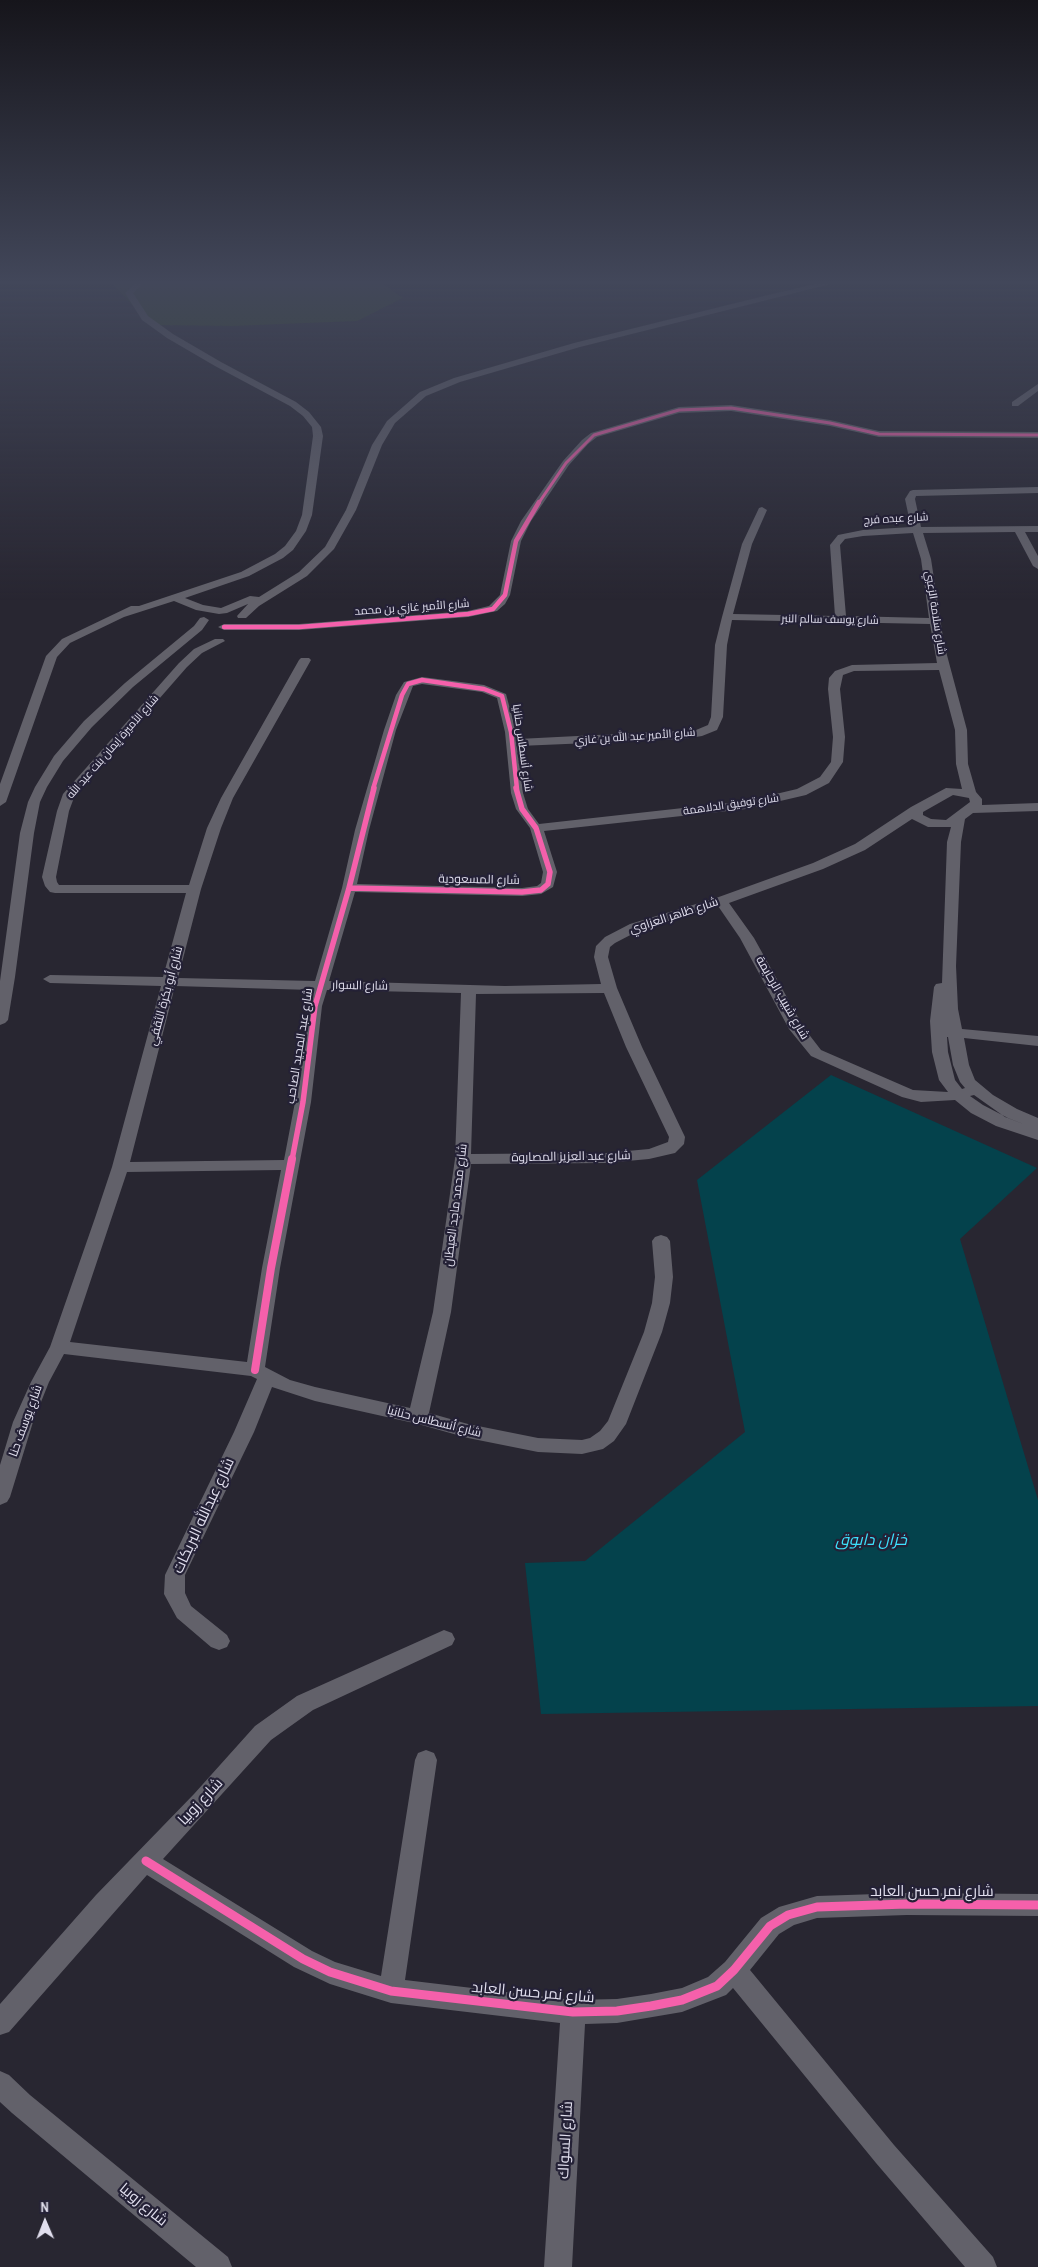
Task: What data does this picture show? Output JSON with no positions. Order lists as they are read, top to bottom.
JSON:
{
  "streets": {
    "street": [
      "شارع عبده فرج",
      "شارع الأمير غازي بن محمد",
      "شارع سلامة الزعبي",
      "شارع يوسف سالم النبر",
      "شارع الأمير عبد الله بن غازي",
      "شارع الأميرة إيمان بنت عبد الله",
      "شارع أنسطاس حنانيا",
      "شارع توفيق الدلاهمة",
      "شارع المسعودية",
      "شارع ظاهر العزاوي",
      "شارع السوار",
      "شارع أبو بكرة الثقفي",
      "شارع شبيب الرحايمة",
      "شارع عبد المجيد الصاحب",
      "شارع عبد العزيز المصاروة",
      "شارع محمد ماجد العيطان",
      "شارع يوسف حنا",
      "شارع عبدالله البريكات",
      "شارع زوبيا",
      "شارع نمر حسن العابد",
      "شارع السواك"
    ]
  },
  "crossings": [
    ["شارع عبده فرج", "شارع سلامة الزعبي"],
    ["شارع عبده فرج", "شارع يوسف سالم النبر"],
    ["شارع سلامة الزعبي", "شارع يوسف سالم النبر"],
    ["شارع سلامة الزعبي", "شارع توفيق الدلاهمة"],
    ["شارع يوسف سالم النبر", "شارع الأمير عبد الله بن غازي"],
    ["شارع الأمير عبد الله بن غازي", "شارع أنسطاس حنانيا"],
    ["شارع الأميرة إيمان بنت عبد الله", "شارع أبو بكرة الثقفي"],
    ["شارع أنسطاس حنانيا", "شارع توفيق الدلاهمة"],
    ["شارع أنسطاس حنانيا", "شارع المسعودية"],
    ["شارع أنسطاس حنانيا", "شارع أبو بكرة الثقفي"],
    ["شارع أنسطاس حنانيا", "شارع عبد المجيد الصاحب"],
    ["شارع أنسطاس حنانيا", "شارع محمد ماجد العيطان"],
    ["شارع أنسطاس حنانيا", "شارع يوسف حنا"],
    ["شارع أنسطاس حنانيا", "شارع عبدالله البريكات"],
    ["شارع توفيق الدلاهمة", "شارع المسعودية"],
    ["شارع المسعودية", "شارع عبد المجيد الصاحب"],
    ["شارع ظاهر العزاوي", "شارع السوار"],
    ["شارع ظاهر العزاوي", "شارع شبيب الرحايمة"],
    ["شارع ظاهر العزاوي", "شارع عبد العزيز المصاروة"],
    ["شارع السوار", "شارع أبو بكرة الثقفي"],
    ["شارع السوار", "شارع عبد المجيد الصاحب"],
    ["شارع السوار", "شارع محمد ماجد العيطان"],
    ["شارع أبو بكرة الثقفي", "شارع يوسف حنا"],
    ["شارع عبد المجيد الصاحب", "شارع عبدالله البريكات"],
    ["شارع عبد العزيز المصاروة", "شارع محمد ماجد العيطان"],
    ["شارع زوبيا", "شارع نمر حسن العابد"],
    ["شارع نمر حسن العابد", "شارع السواك"]
  ],
  "water": ["خزان دابوق"],
  "north": "top"
}
